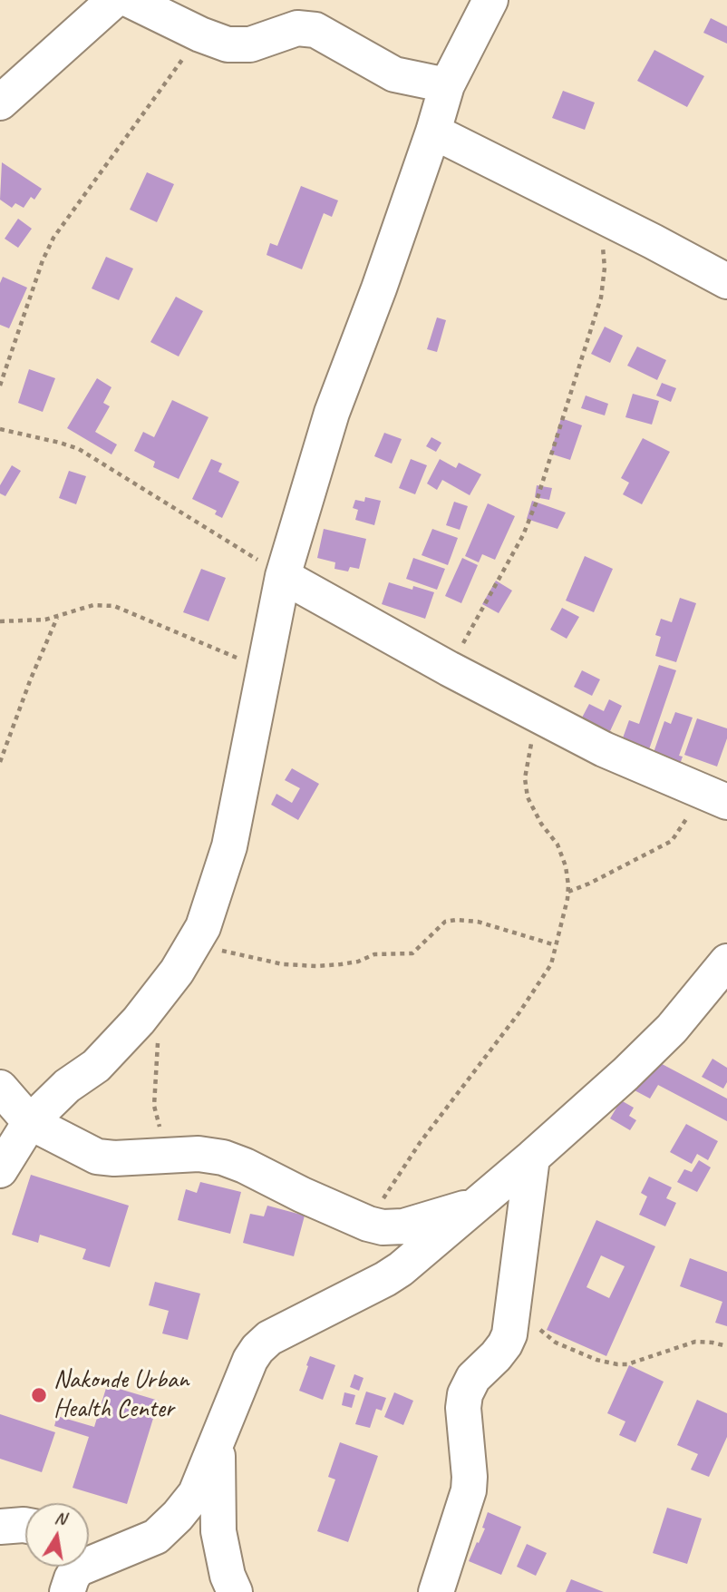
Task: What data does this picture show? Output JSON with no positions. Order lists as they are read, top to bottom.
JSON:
{
  "places": ["Nakonde Urban Health Center"],
  "north": "top"
}
